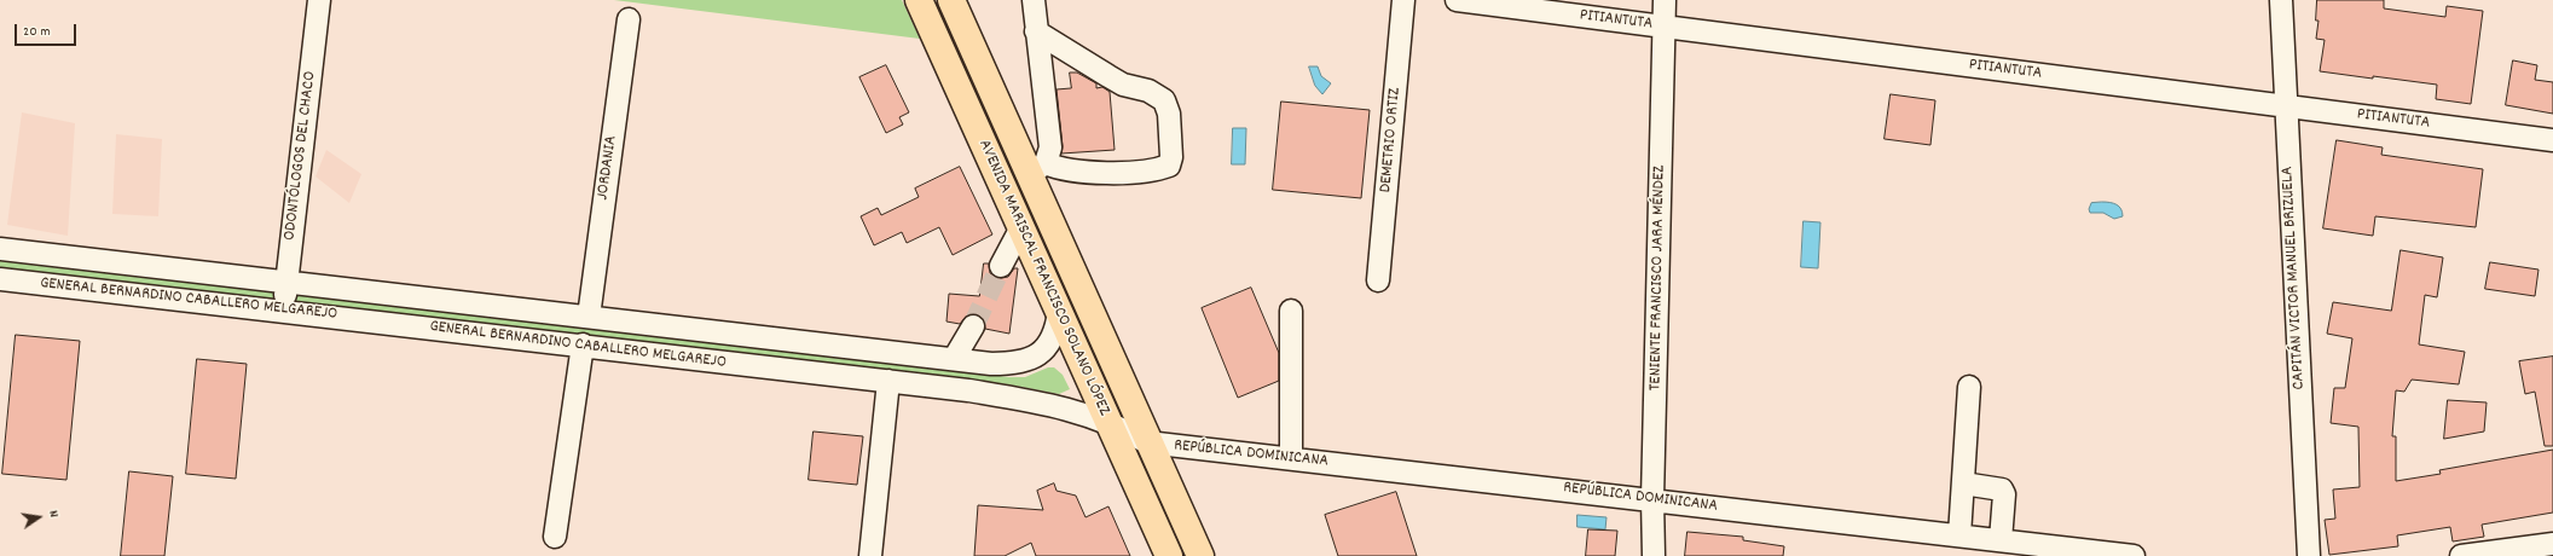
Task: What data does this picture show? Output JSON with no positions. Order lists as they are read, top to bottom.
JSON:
{
  "streets": {
    "highway": ["AVENIDA MARISCAL FRANCISCO SOLANO LÓPEZ"],
    "street": [
      "PITIANTUTA",
      "DEMETRIO ORTIZ",
      "ODONTÓLOGOS DEL CHACO",
      "JORDANIA",
      "TENIENTE FRANCISCO JARA MÉNDEZ",
      "CAPITÁN VICTOR MANUEL BRIZUELA",
      "GENERAL BERNARDINO CABALLERO MELGAREJO",
      "REPÚBLICA DOMINICANA"
    ]
  },
  "crossings": [
    ["PITIANTUTA", "TENIENTE FRANCISCO JARA MÉNDEZ"],
    ["PITIANTUTA", "CAPITÁN VICTOR MANUEL BRIZUELA"],
    ["ODONTÓLOGOS DEL CHACO", "GENERAL BERNARDINO CABALLERO MELGAREJO"],
    ["JORDANIA", "GENERAL BERNARDINO CABALLERO MELGAREJO"],
    ["AVENIDA MARISCAL FRANCISCO SOLANO LÓPEZ", "GENERAL BERNARDINO CABALLERO MELGAREJO"],
    ["AVENIDA MARISCAL FRANCISCO SOLANO LÓPEZ", "REPÚBLICA DOMINICANA"],
    ["TENIENTE FRANCISCO JARA MÉNDEZ", "REPÚBLICA DOMINICANA"],
    ["GENERAL BERNARDINO CABALLERO MELGAREJO", "REPÚBLICA DOMINICANA"]
  ],
  "scale_bar": "20 m",
  "north": "right"
}
